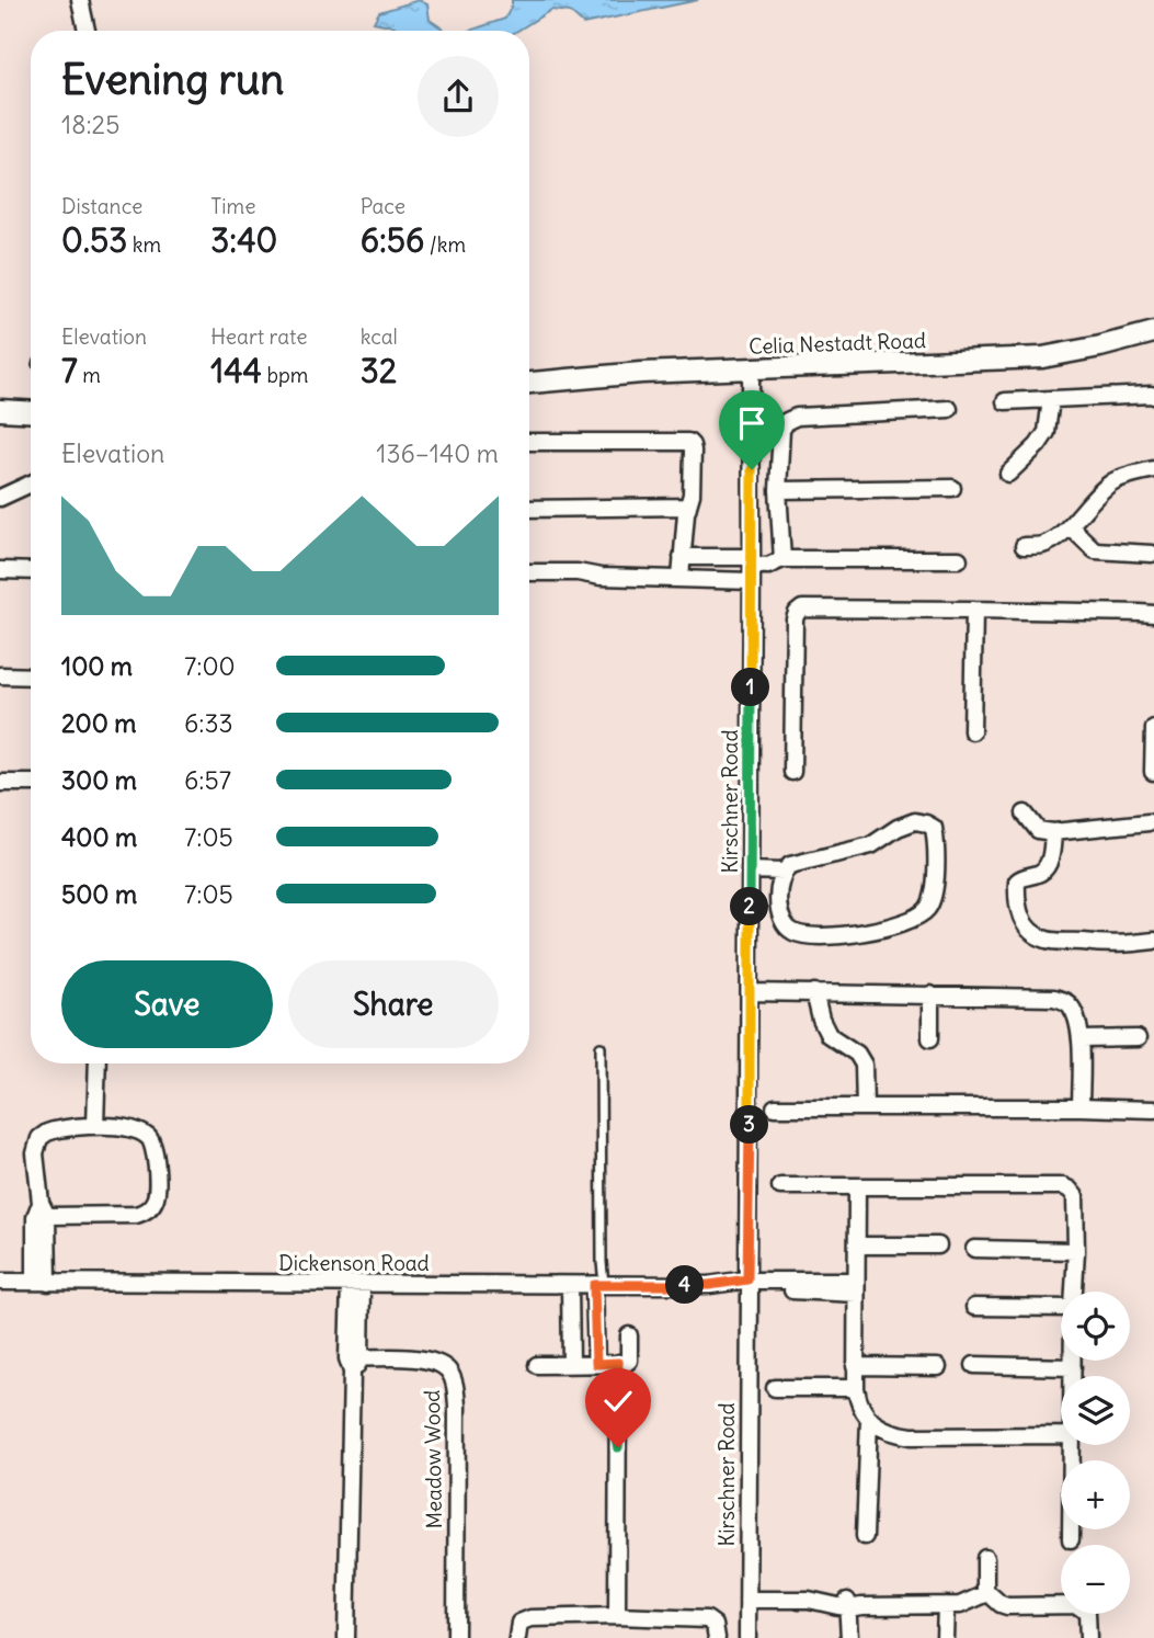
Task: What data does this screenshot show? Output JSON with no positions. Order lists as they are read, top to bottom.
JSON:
{
  "streets": {
    "street": [
      "Celia Nestadt Road",
      "Kirschner Road",
      "Dickenson Road",
      "Meadow Wood"
    ]
  },
  "crossings": [
    ["Celia Nestadt Road", "Kirschner Road"],
    ["Kirschner Road", "Dickenson Road"]
  ],
  "page": {
    "heading": ["Evening run", "18:25"],
    "stats": [
      ["Distance", "0.53 km"],
      ["Time", "3:40"],
      ["Pace", "6:56 /km"],
      ["Elevation", "7 m"],
      ["Heart rate", "144 bpm"],
      ["kcal", "32"]
    ],
    "chart": ["Elevation", "136–140 m"],
    "list": [
      {
        "name": "100 m",
        "note": "7:00"
      },
      {
        "name": "200 m",
        "note": "6:33"
      },
      {
        "name": "300 m",
        "note": "6:57"
      },
      {
        "name": "400 m",
        "note": "7:05"
      },
      {
        "name": "500 m",
        "note": "7:05"
      }
    ],
    "pins": [
      "1",
      "2",
      "3",
      "4"
    ],
    "buttons": ["Save", "Share"],
    "map_buttons": ["+", "−"]
  }
}
